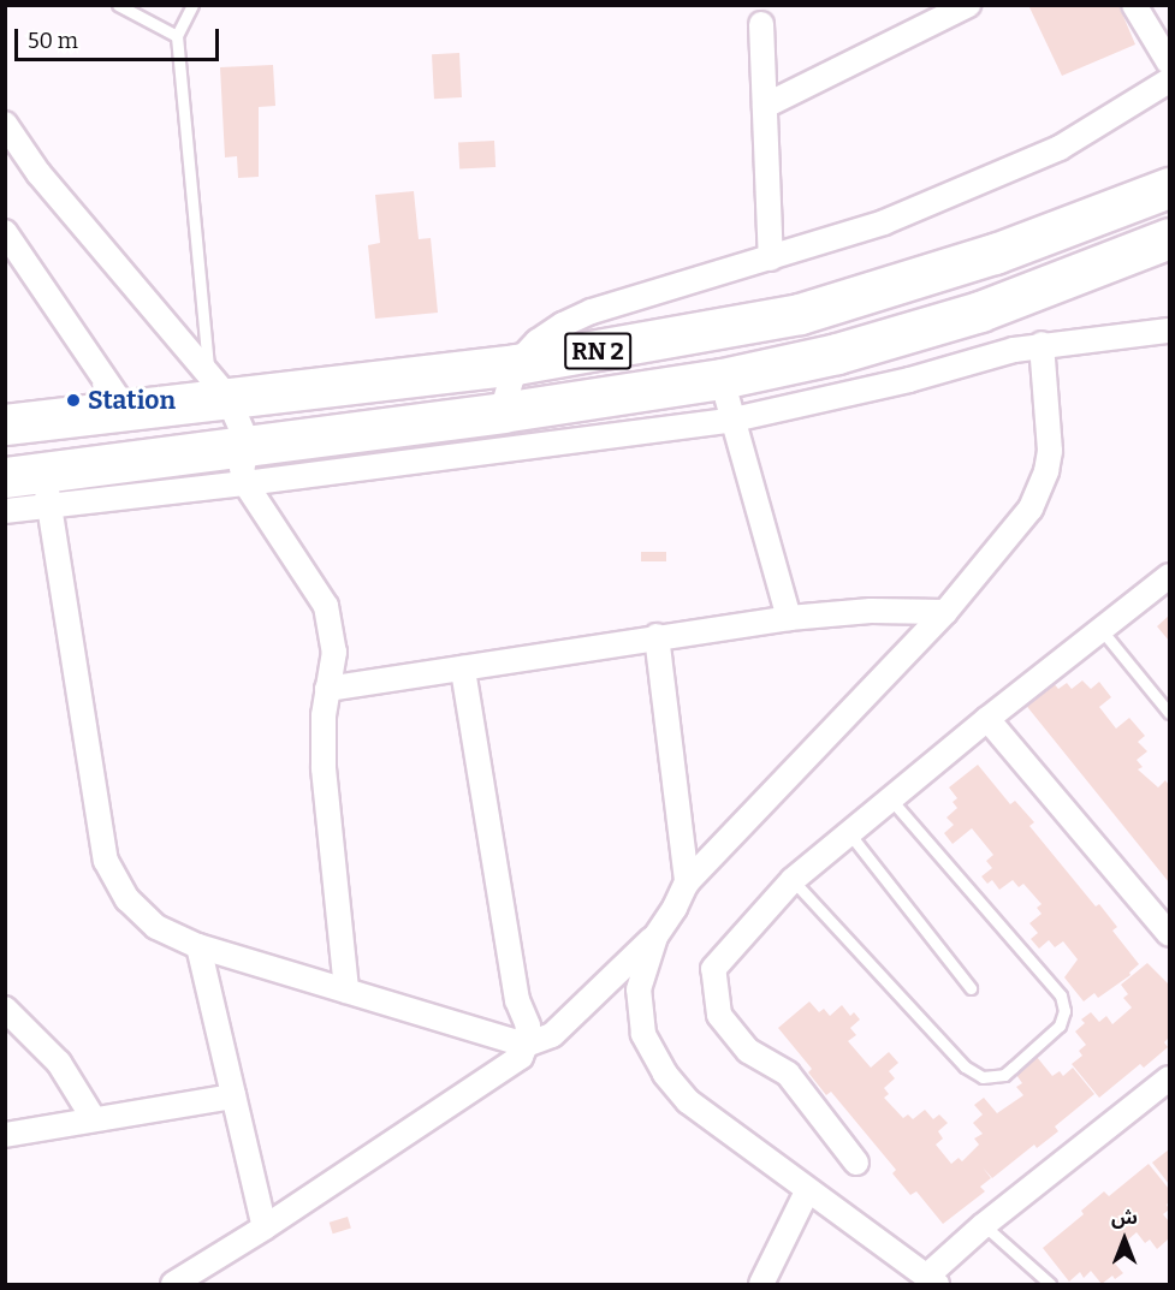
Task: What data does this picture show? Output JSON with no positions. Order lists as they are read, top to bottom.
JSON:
{
  "streets": {
    "highway": ["RN 2"]
  },
  "places": ["Station"],
  "scale_bar": "50 m",
  "north": "top"
}
